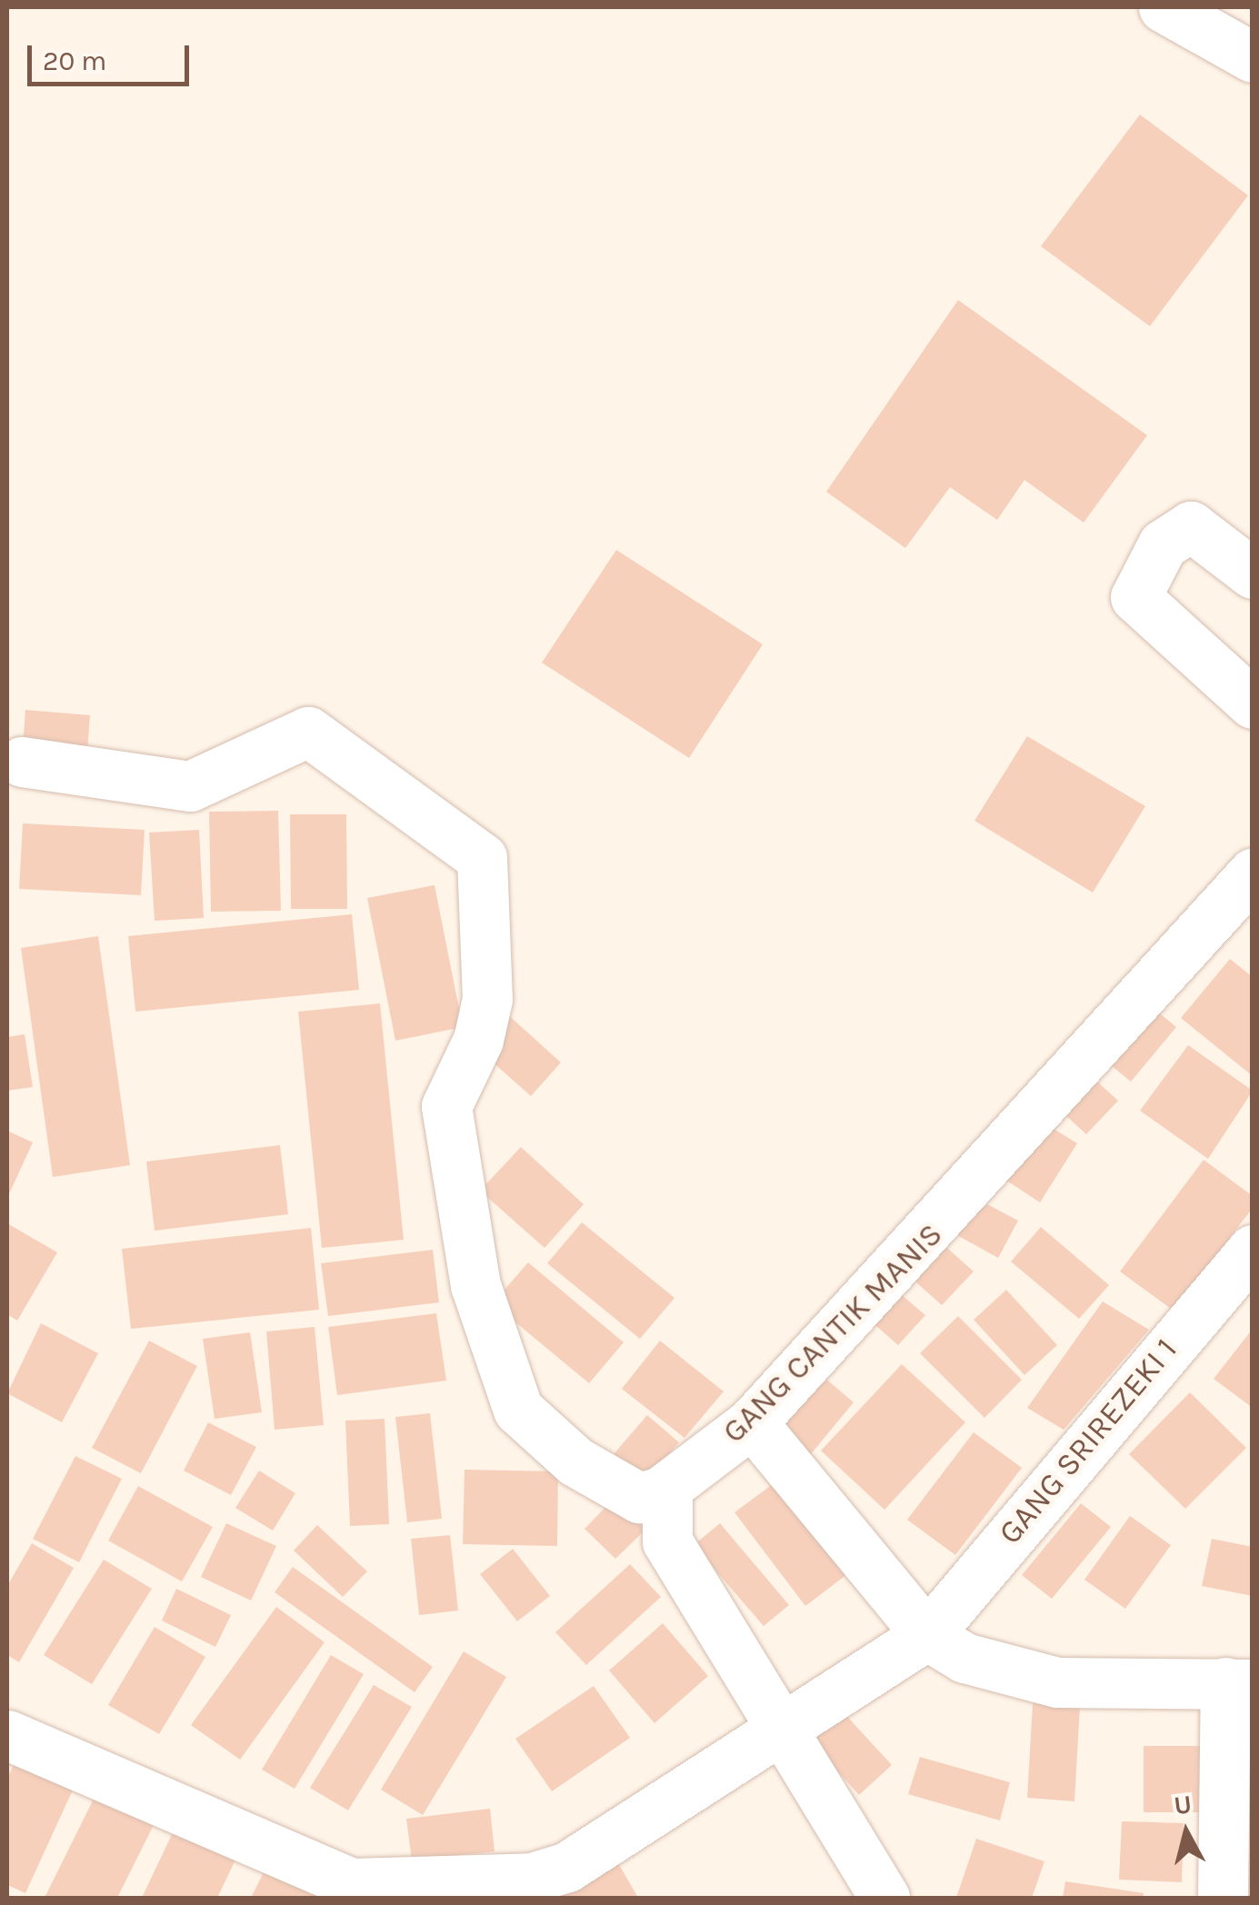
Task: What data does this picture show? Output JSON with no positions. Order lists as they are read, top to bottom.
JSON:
{
  "streets": {
    "street": ["GANG CANTIK MANIS", "GANG SRIREZEKI 1"]
  },
  "scale_bar": "20 m",
  "north": "top"
}
